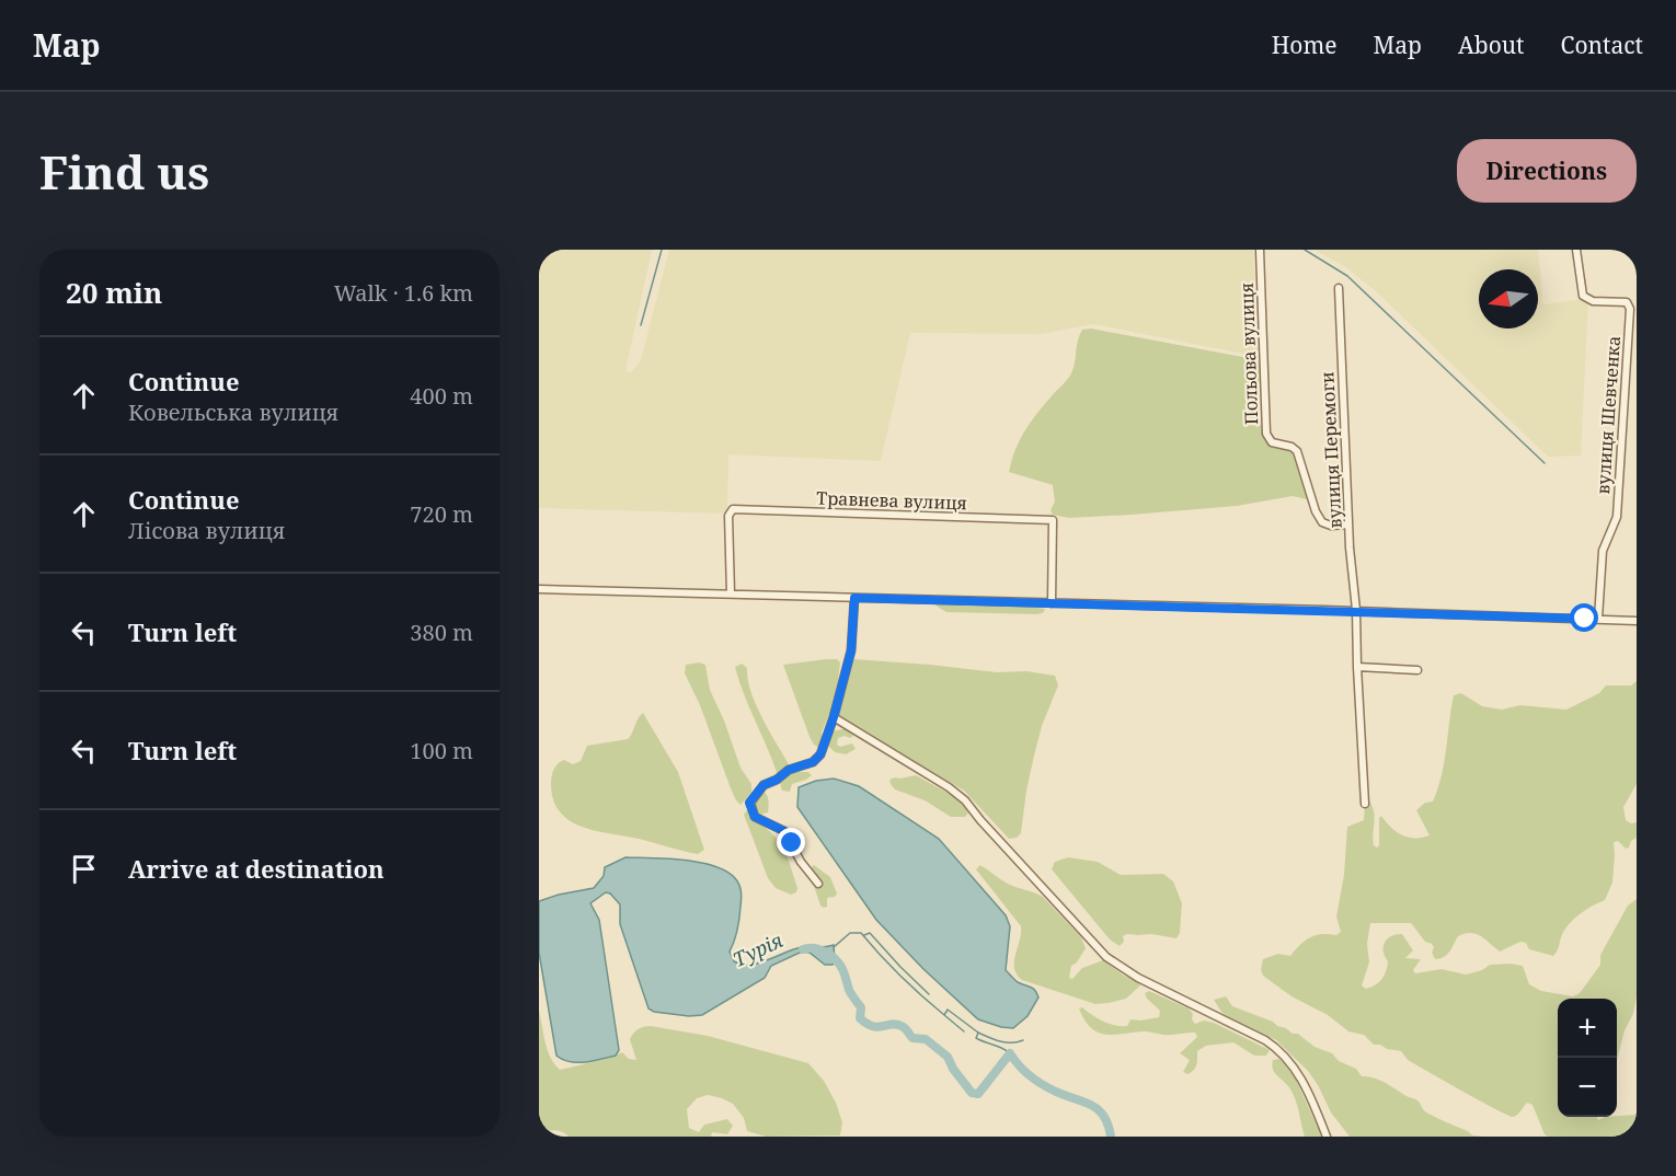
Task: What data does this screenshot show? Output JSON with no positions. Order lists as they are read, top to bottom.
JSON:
{
  "streets": {
    "street": [
      "Польова вулиця",
      "вулиця Шевченка",
      "вулиця Перемоги",
      "Травнева вулиця"
    ]
  },
  "crossings": [
    ["Польова вулиця", "вулиця Перемоги"]
  ],
  "water": ["Турія"],
  "north": "left",
  "page": {
    "header": "Map",
    "nav": [
      "Home",
      "Map",
      "About",
      "Contact"
    ],
    "buttons": "Directions",
    "title": "Find us",
    "heading": ["20 min", "Walk · 1.6 km"],
    "list": [
      ["Continue", "Ковельська вулиця", "400 m"],
      ["Continue", "Лісова вулиця", "720 m"],
      ["Turn left", "380 m"],
      ["Turn left", "100 m"],
      "Arrive at destination"
    ],
    "map_buttons": ["+", "−"]
  }
}
